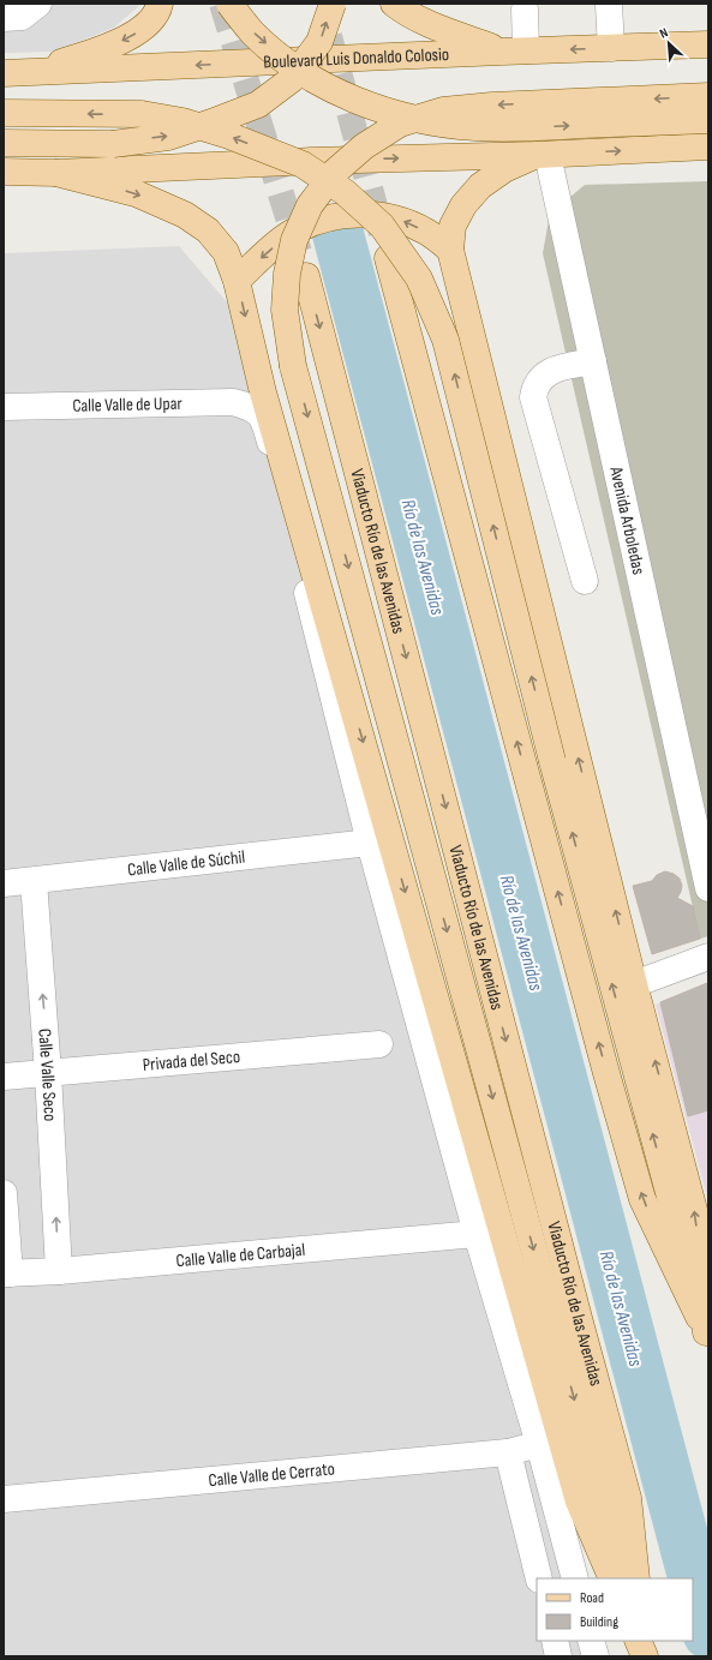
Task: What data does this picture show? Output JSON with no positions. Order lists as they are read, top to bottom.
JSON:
{
  "streets": {
    "main road": ["Boulevard Luis Donaldo Colosio", "Viaducto Río de las Avenidas"],
    "street": [
      "Calle Valle de Upar",
      "Avenida Arboledas",
      "Calle Valle de Súchil",
      "Privada del Seco",
      "Calle Valle Seco",
      "Calle Valle de Carbajal",
      "Calle Valle de Cerrato"
    ]
  },
  "crossings": [
    ["Calle Valle de Upar", "Calle Valle de Súchil"],
    ["Calle Valle de Súchil", "Calle Valle Seco"],
    ["Privada del Seco", "Calle Valle Seco"],
    ["Calle Valle Seco", "Calle Valle de Carbajal"]
  ],
  "one_way": ["Calle Valle Seco"],
  "water": ["Río de las Avenidas"],
  "legend": ["Road", "Building"],
  "north": "top left"
}
